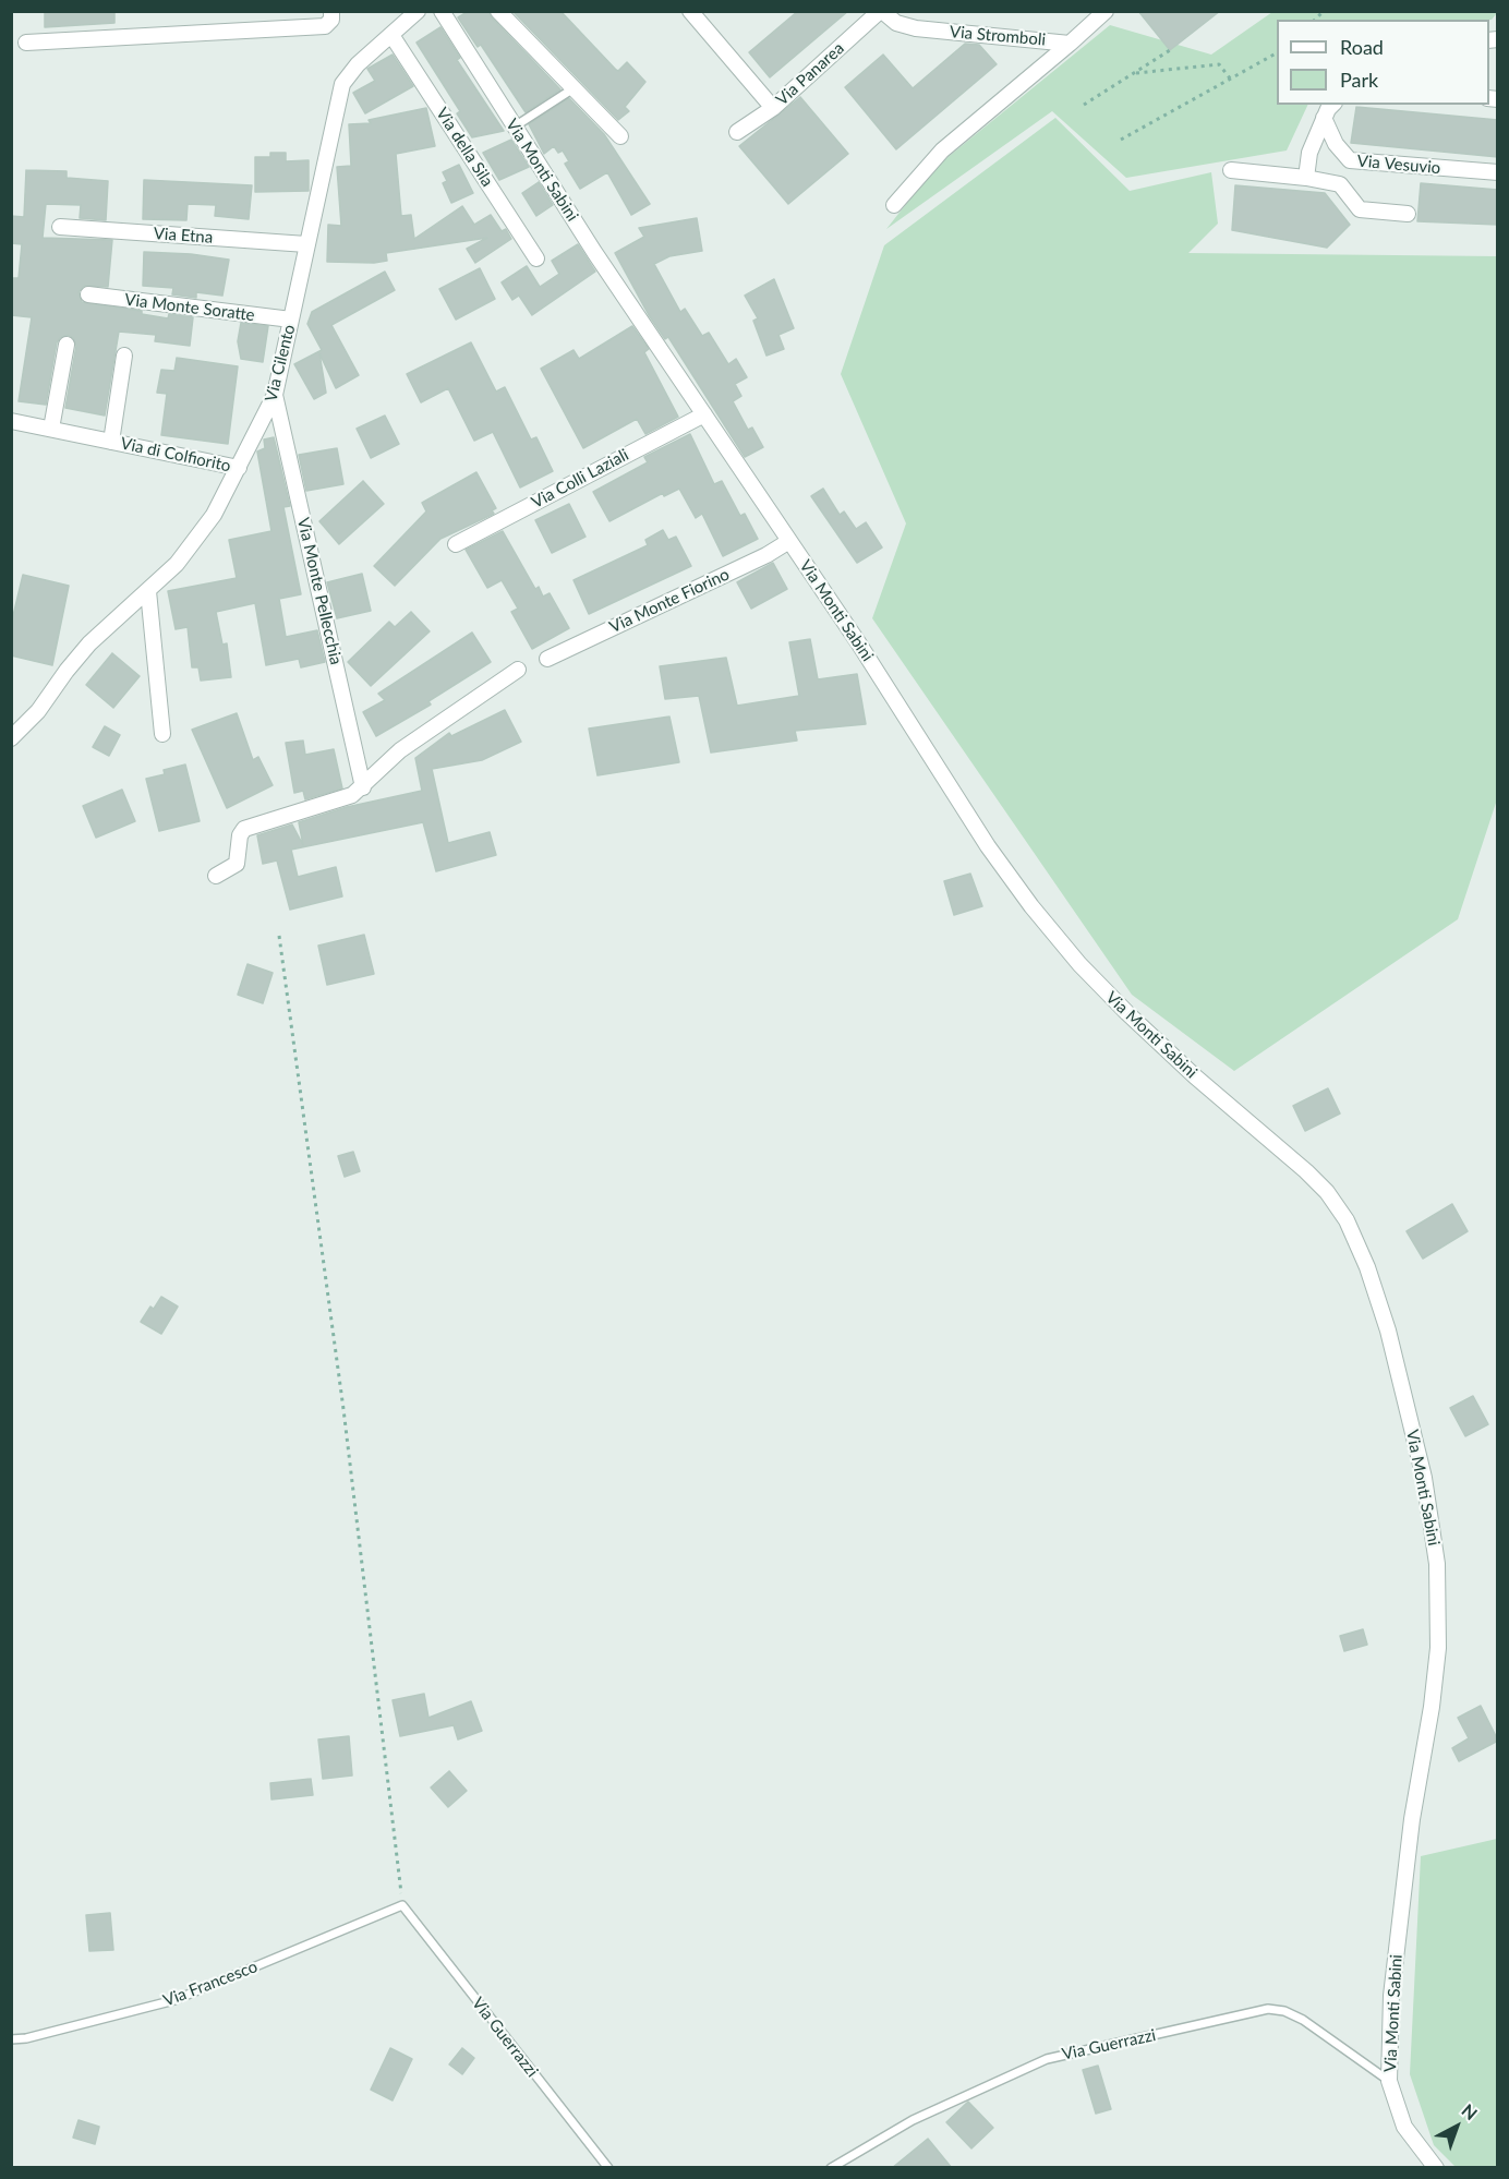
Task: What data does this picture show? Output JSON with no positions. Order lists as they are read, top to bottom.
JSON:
{
  "streets": {
    "street": [
      "Via Stromboli",
      "Via Panarea",
      "Via della Sila",
      "Via Vesuvio",
      "Via Monti Sabini",
      "Via Etna",
      "Via Monte Soratte",
      "Via Cilento",
      "Via di Colfiorito",
      "Via Colli Laziali",
      "Via Monte Pellecchia",
      "Via Monte Fiorino"
    ],
    "lane": ["Via Francesco", "Via Guerrazzi"]
  },
  "crossings": [
    ["Via Stromboli", "Via Panarea"],
    ["Via della Sila", "Via Cilento"],
    ["Via Monti Sabini", "Via Colli Laziali"],
    ["Via Monti Sabini", "Via Monte Fiorino"],
    ["Via Monti Sabini", "Via Guerrazzi"],
    ["Via Etna", "Via Cilento"],
    ["Via Monte Soratte", "Via Cilento"],
    ["Via Cilento", "Via di Colfiorito"],
    ["Via Cilento", "Via Monte Pellecchia"],
    ["Via Francesco", "Via Guerrazzi"]
  ],
  "legend": ["Road", "Park"],
  "north": "top right"
}
